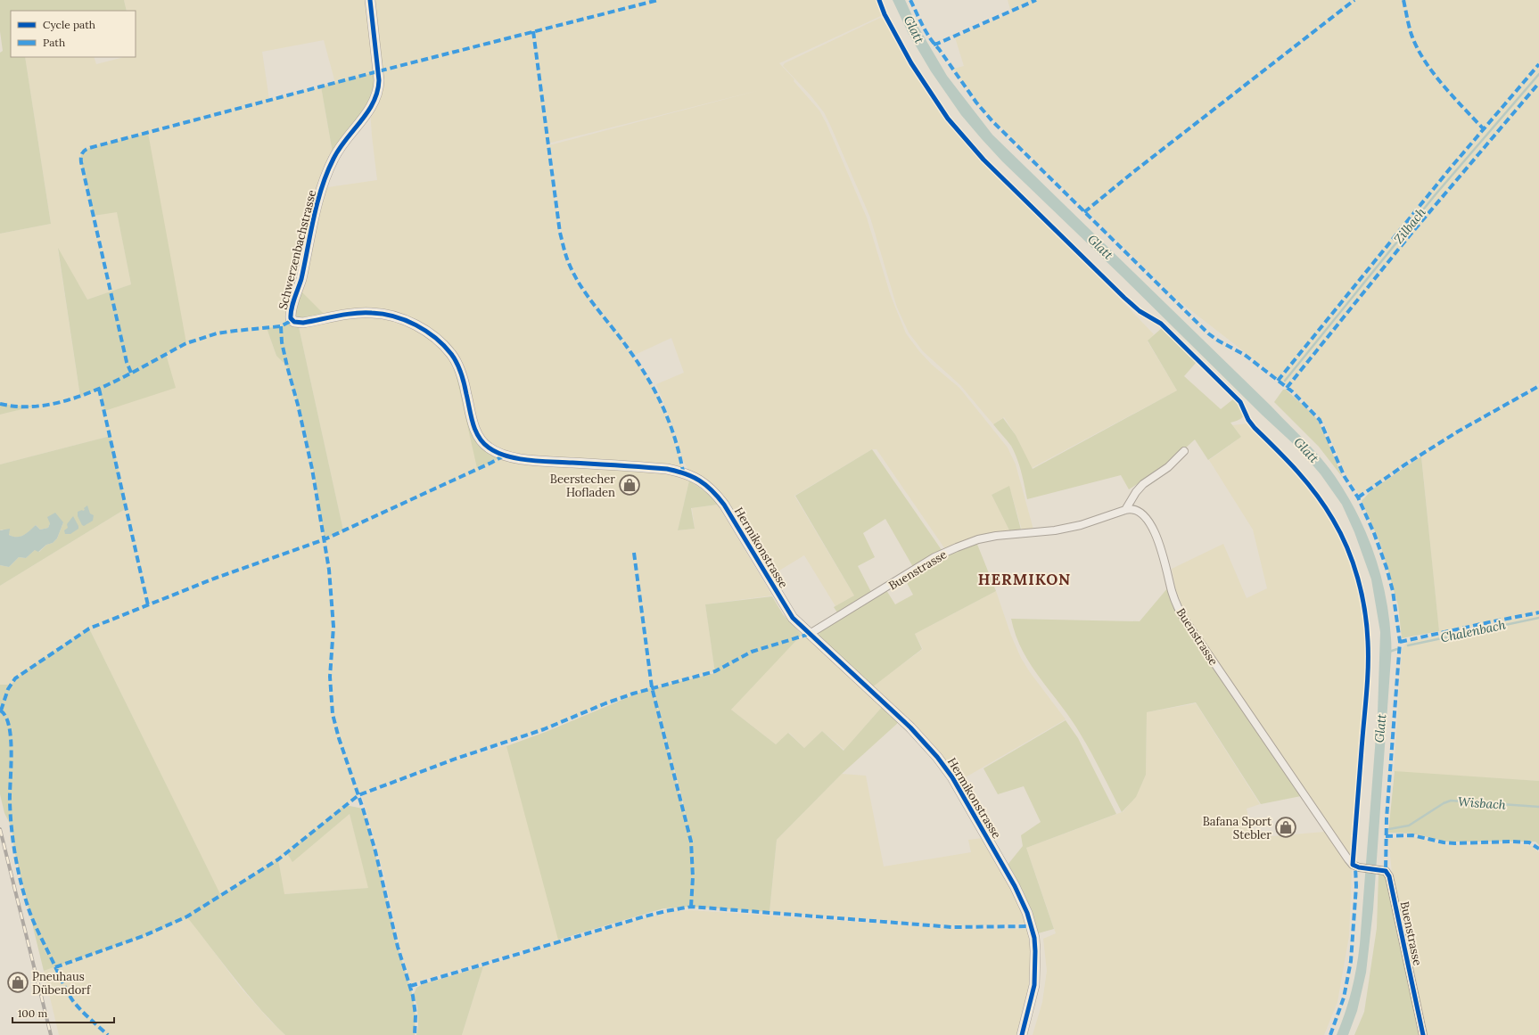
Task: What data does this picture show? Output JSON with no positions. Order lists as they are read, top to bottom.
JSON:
{
  "streets": {
    "street": ["Schwerzenbachstrasse", "Hermikonstrasse", "Buenstrasse"]
  },
  "crossings": [
    ["Schwerzenbachstrasse", "Hermikonstrasse"],
    ["Hermikonstrasse", "Buenstrasse"]
  ],
  "districts": ["HERMIKON"],
  "water": [
    "Glatt",
    "Zilbach",
    "Chalenbach",
    "Wisbach"
  ],
  "places": {
    "shop": ["Beerstecher Hofladen", "Bafana Sport Stebler", "Pneuhaus Dübendorf"]
  },
  "legend": ["Cycle path", "Path"],
  "scale_bar": "100 m"
}
